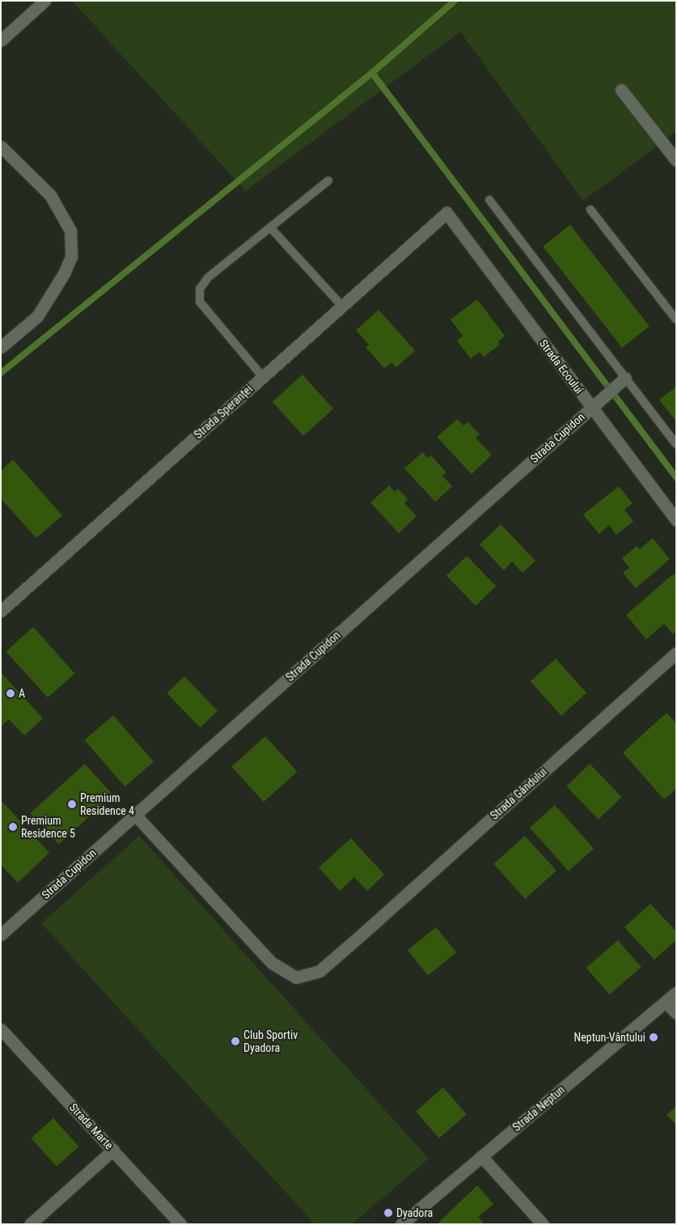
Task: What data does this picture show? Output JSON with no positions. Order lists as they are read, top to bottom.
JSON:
{
  "streets": {
    "street": [
      "Strada Ecoului",
      "Strada Speranței",
      "Strada Cupidon",
      "Strada Gândului",
      "Strada Neptun",
      "Strada Marte"
    ]
  },
  "crossings": [
    ["Strada Ecoului", "Strada Speranței"],
    ["Strada Ecoului", "Strada Cupidon"],
    ["Strada Cupidon", "Strada Gândului"]
  ],
  "places": [
    "A",
    "Premium Residence 4",
    "Premium Residence 5",
    "Neptun-Vântului",
    "Club Sportiv Dyadora",
    "Dyadora"
  ]
}
